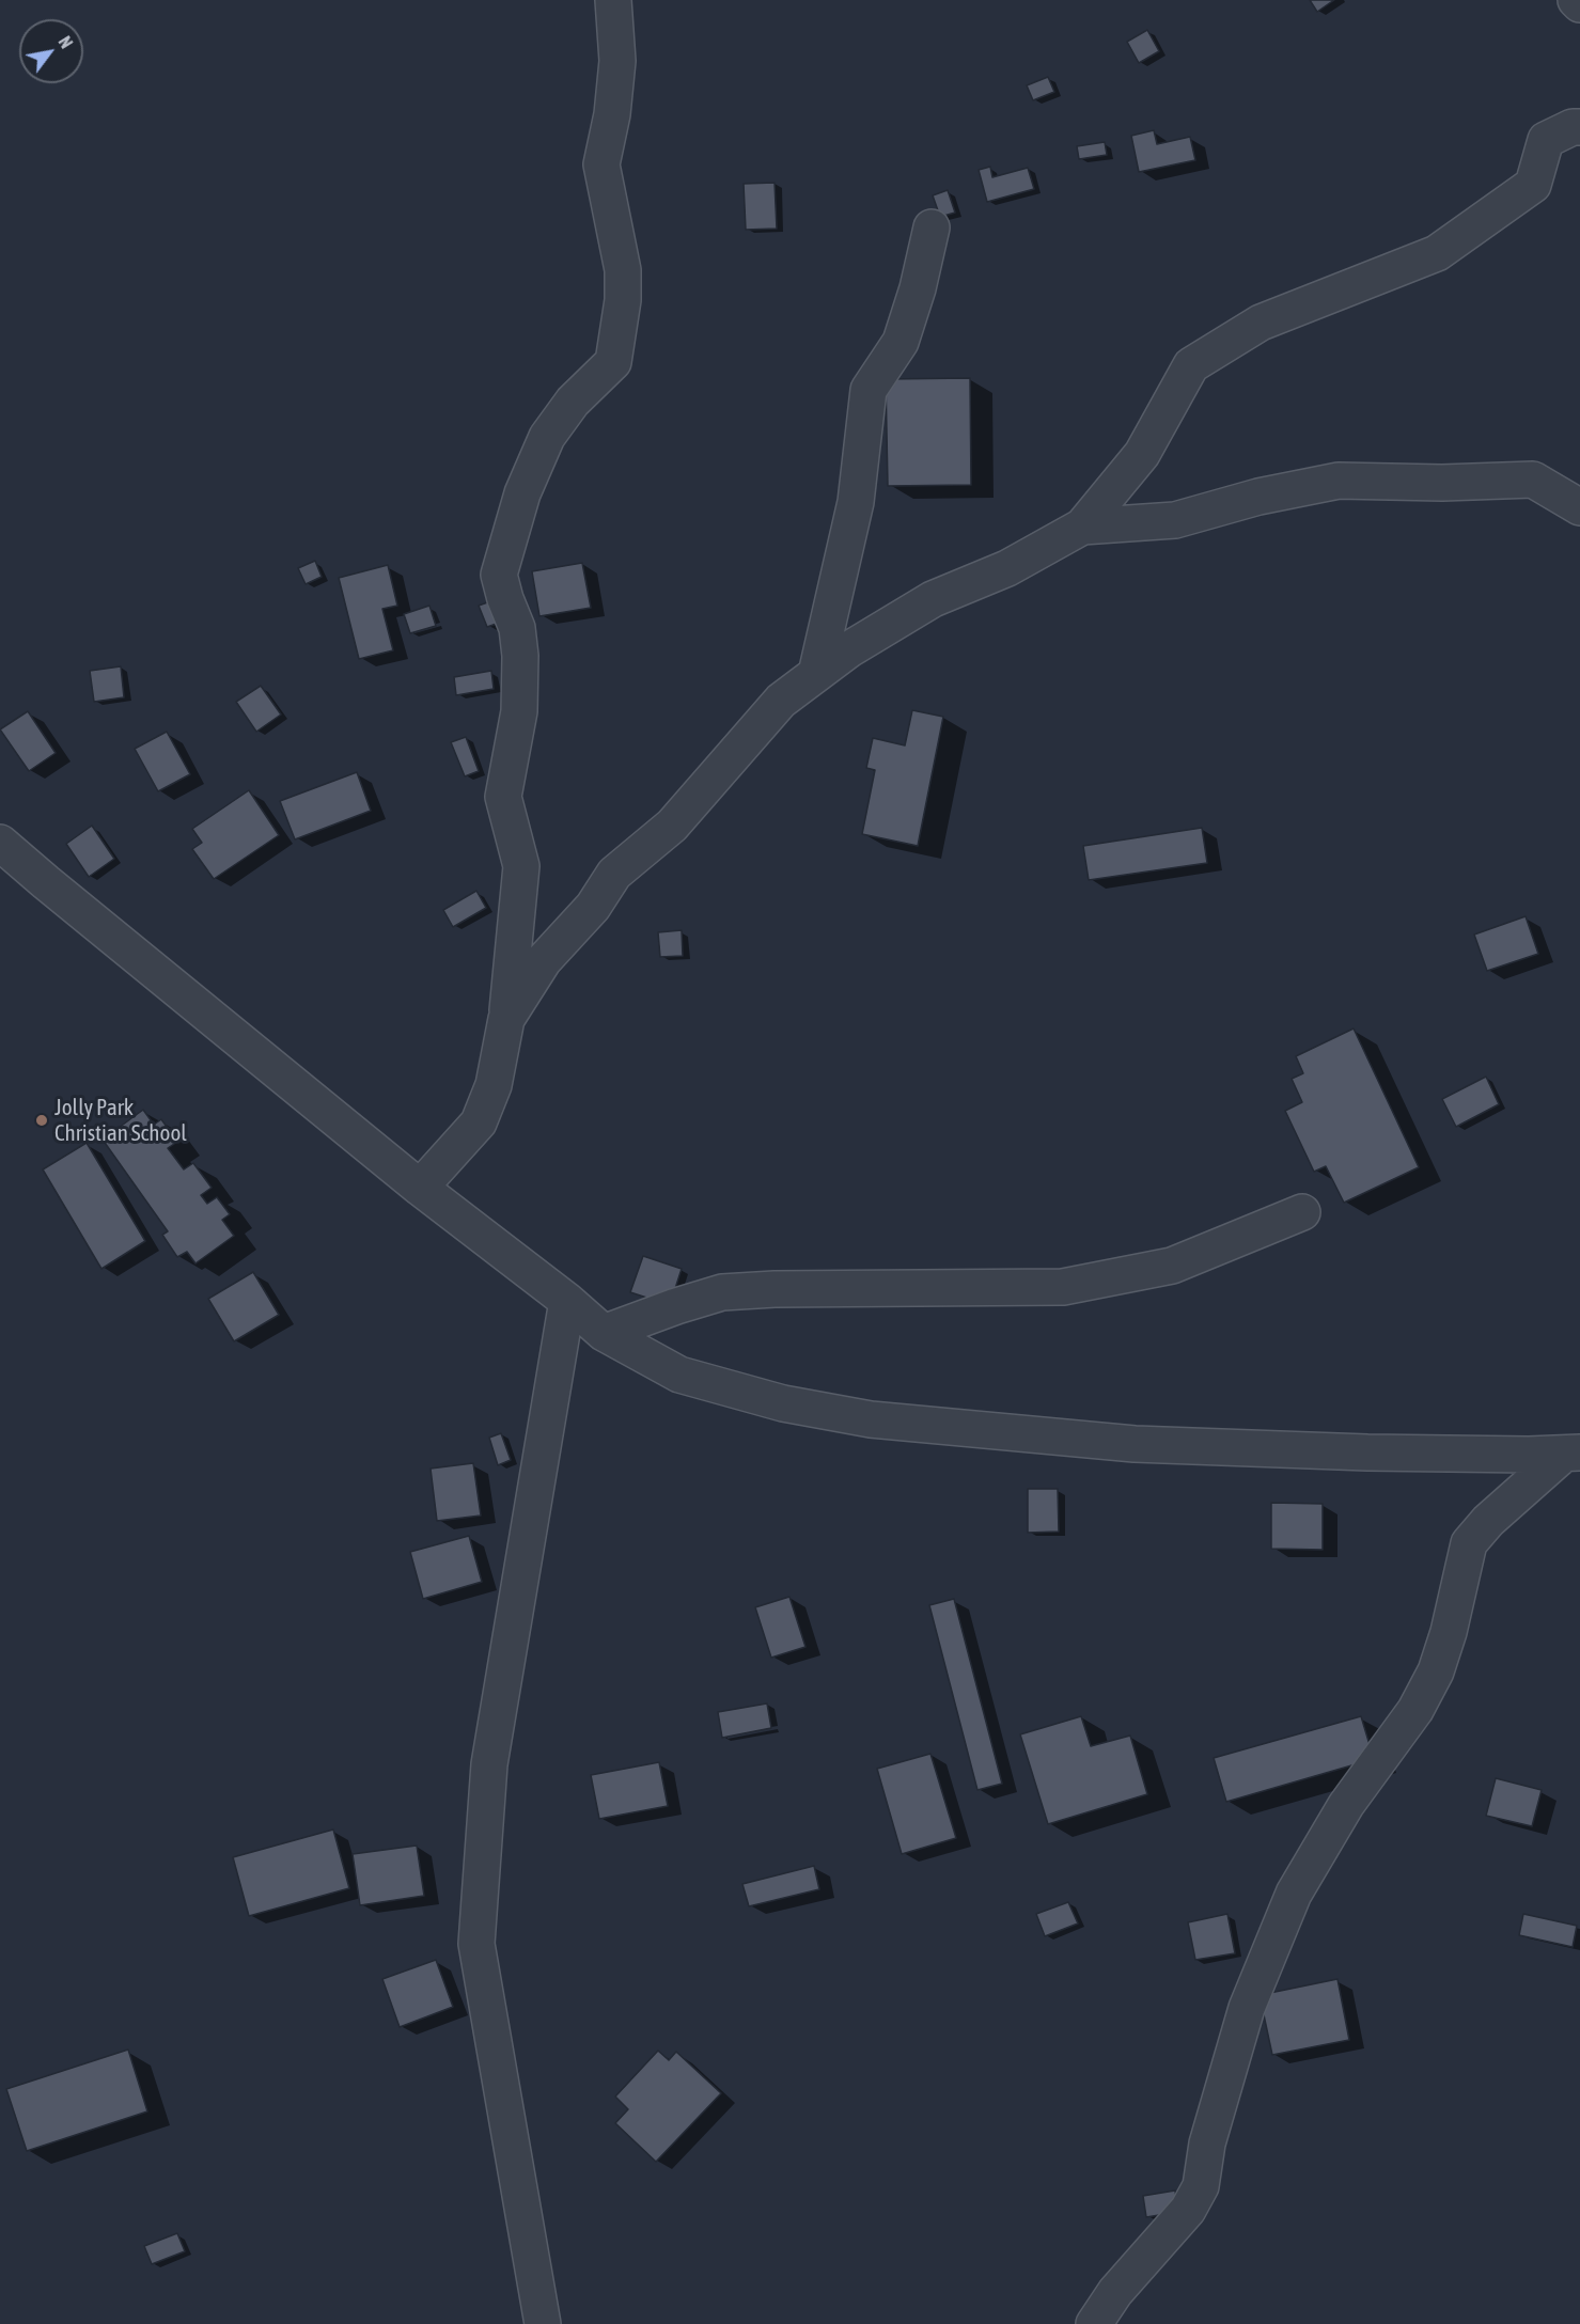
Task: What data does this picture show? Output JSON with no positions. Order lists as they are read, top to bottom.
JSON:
{
  "places": ["Jolly Park Christian School"],
  "north": "top right"
}
